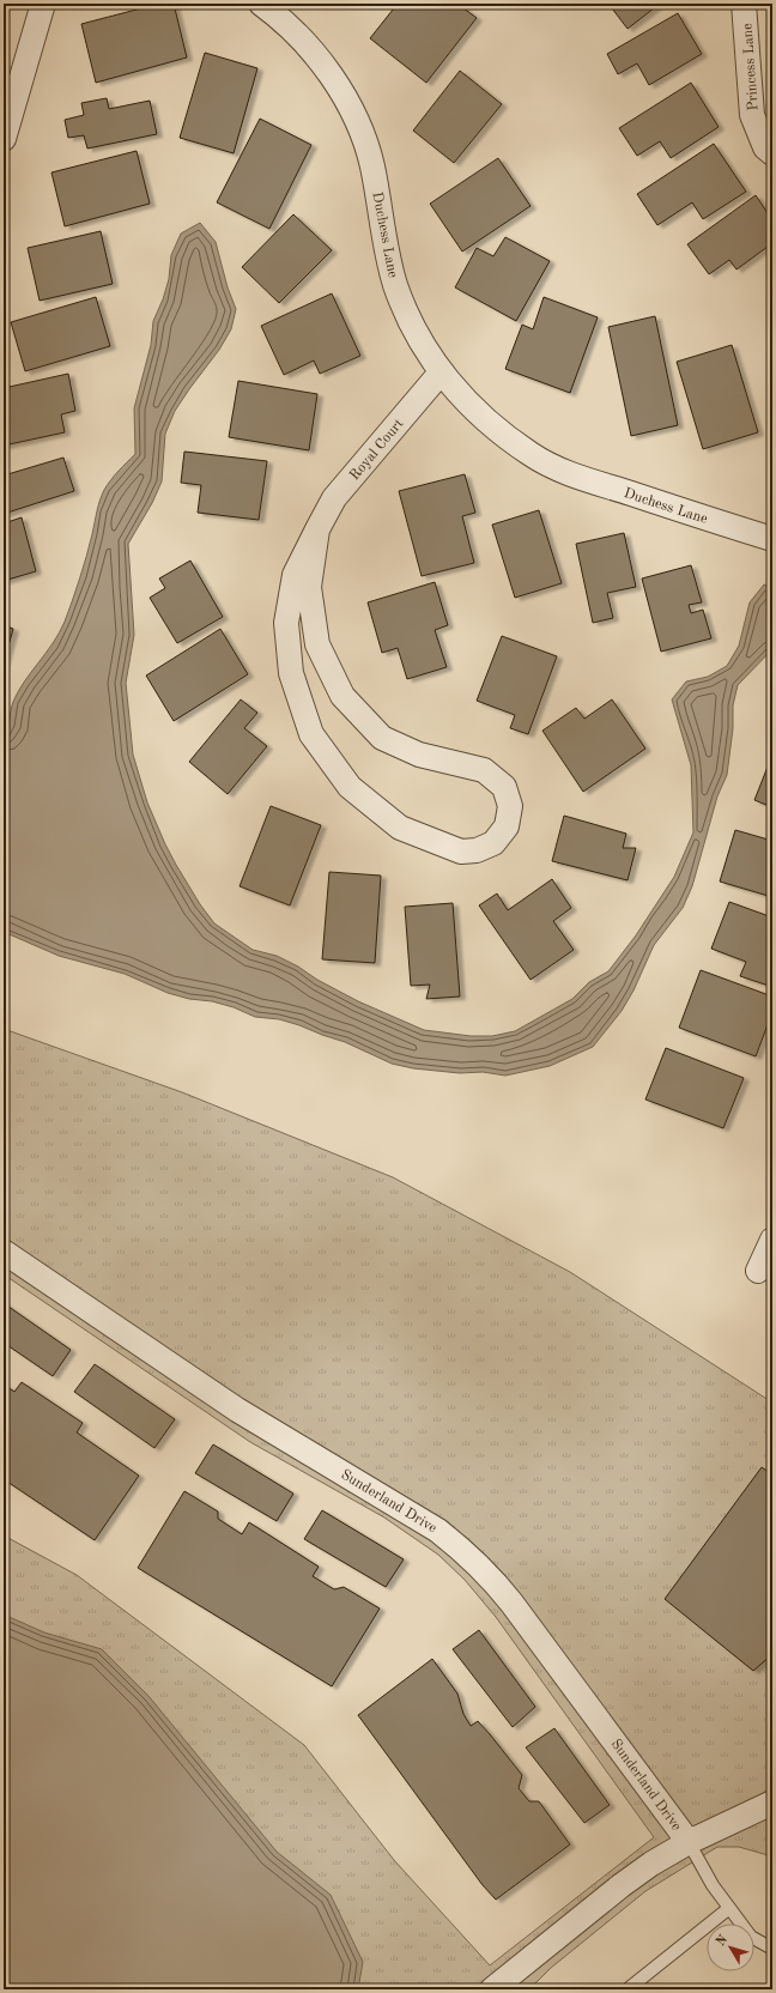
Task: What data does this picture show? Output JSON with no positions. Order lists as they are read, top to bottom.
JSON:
{
  "streets": {
    "street": [
      "Princess Lane",
      "Duchess Lane",
      "Royal Court",
      "Sunderland Drive"
    ]
  },
  "crossings": [
    ["Duchess Lane", "Royal Court"]
  ],
  "north": "top left"
}
